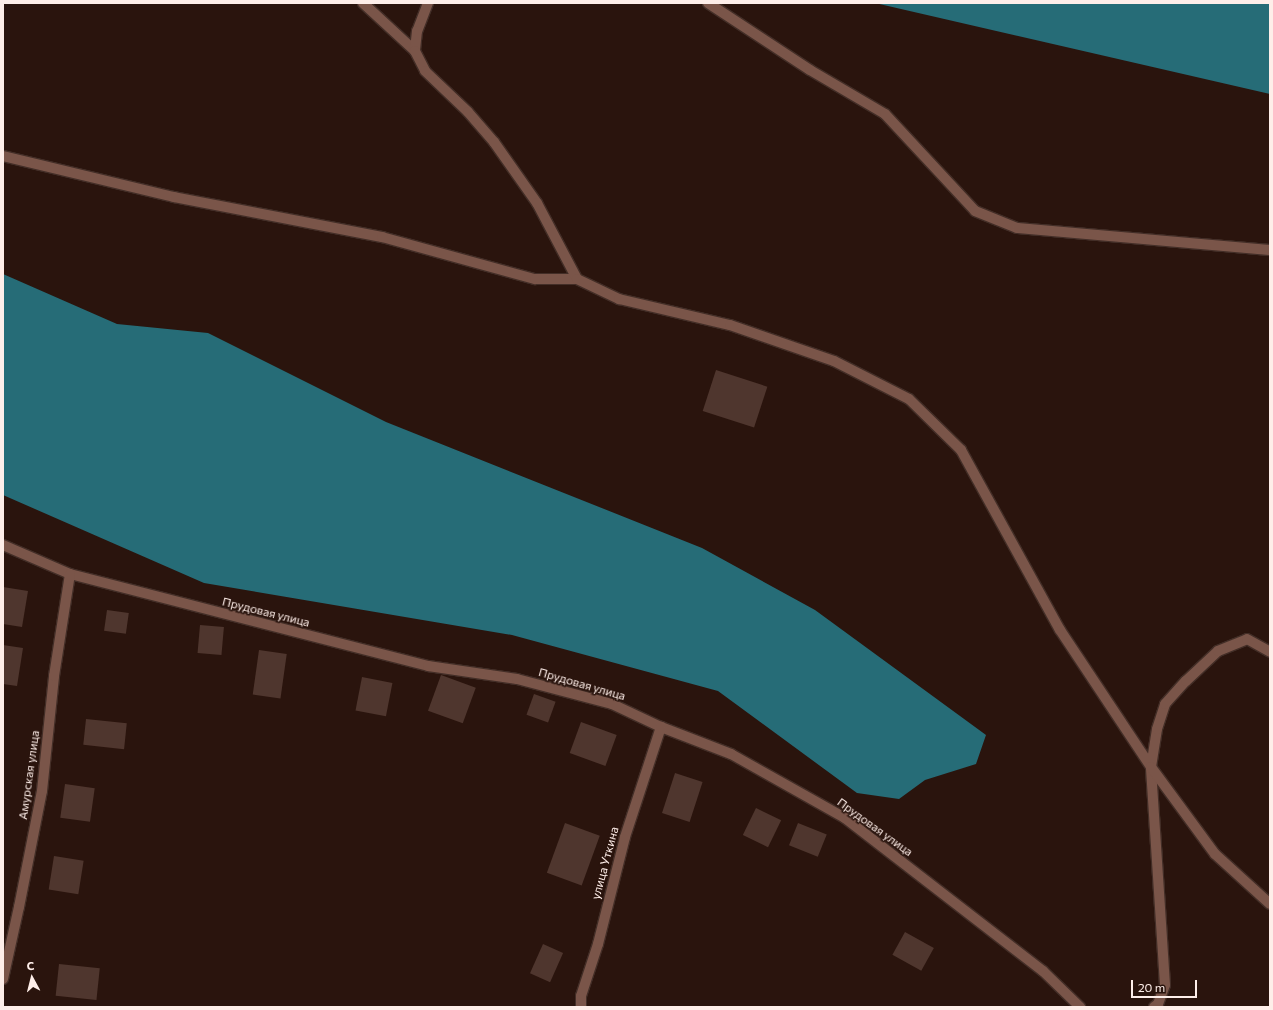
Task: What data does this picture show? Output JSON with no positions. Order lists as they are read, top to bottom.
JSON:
{
  "streets": {
    "street": ["Прудовая улица", "Амурская улица", "улица Уткина"]
  },
  "crossings": [
    ["Прудовая улица", "Амурская улица"],
    ["Прудовая улица", "улица Уткина"]
  ],
  "scale_bar": "20 m",
  "north": "top"
}
